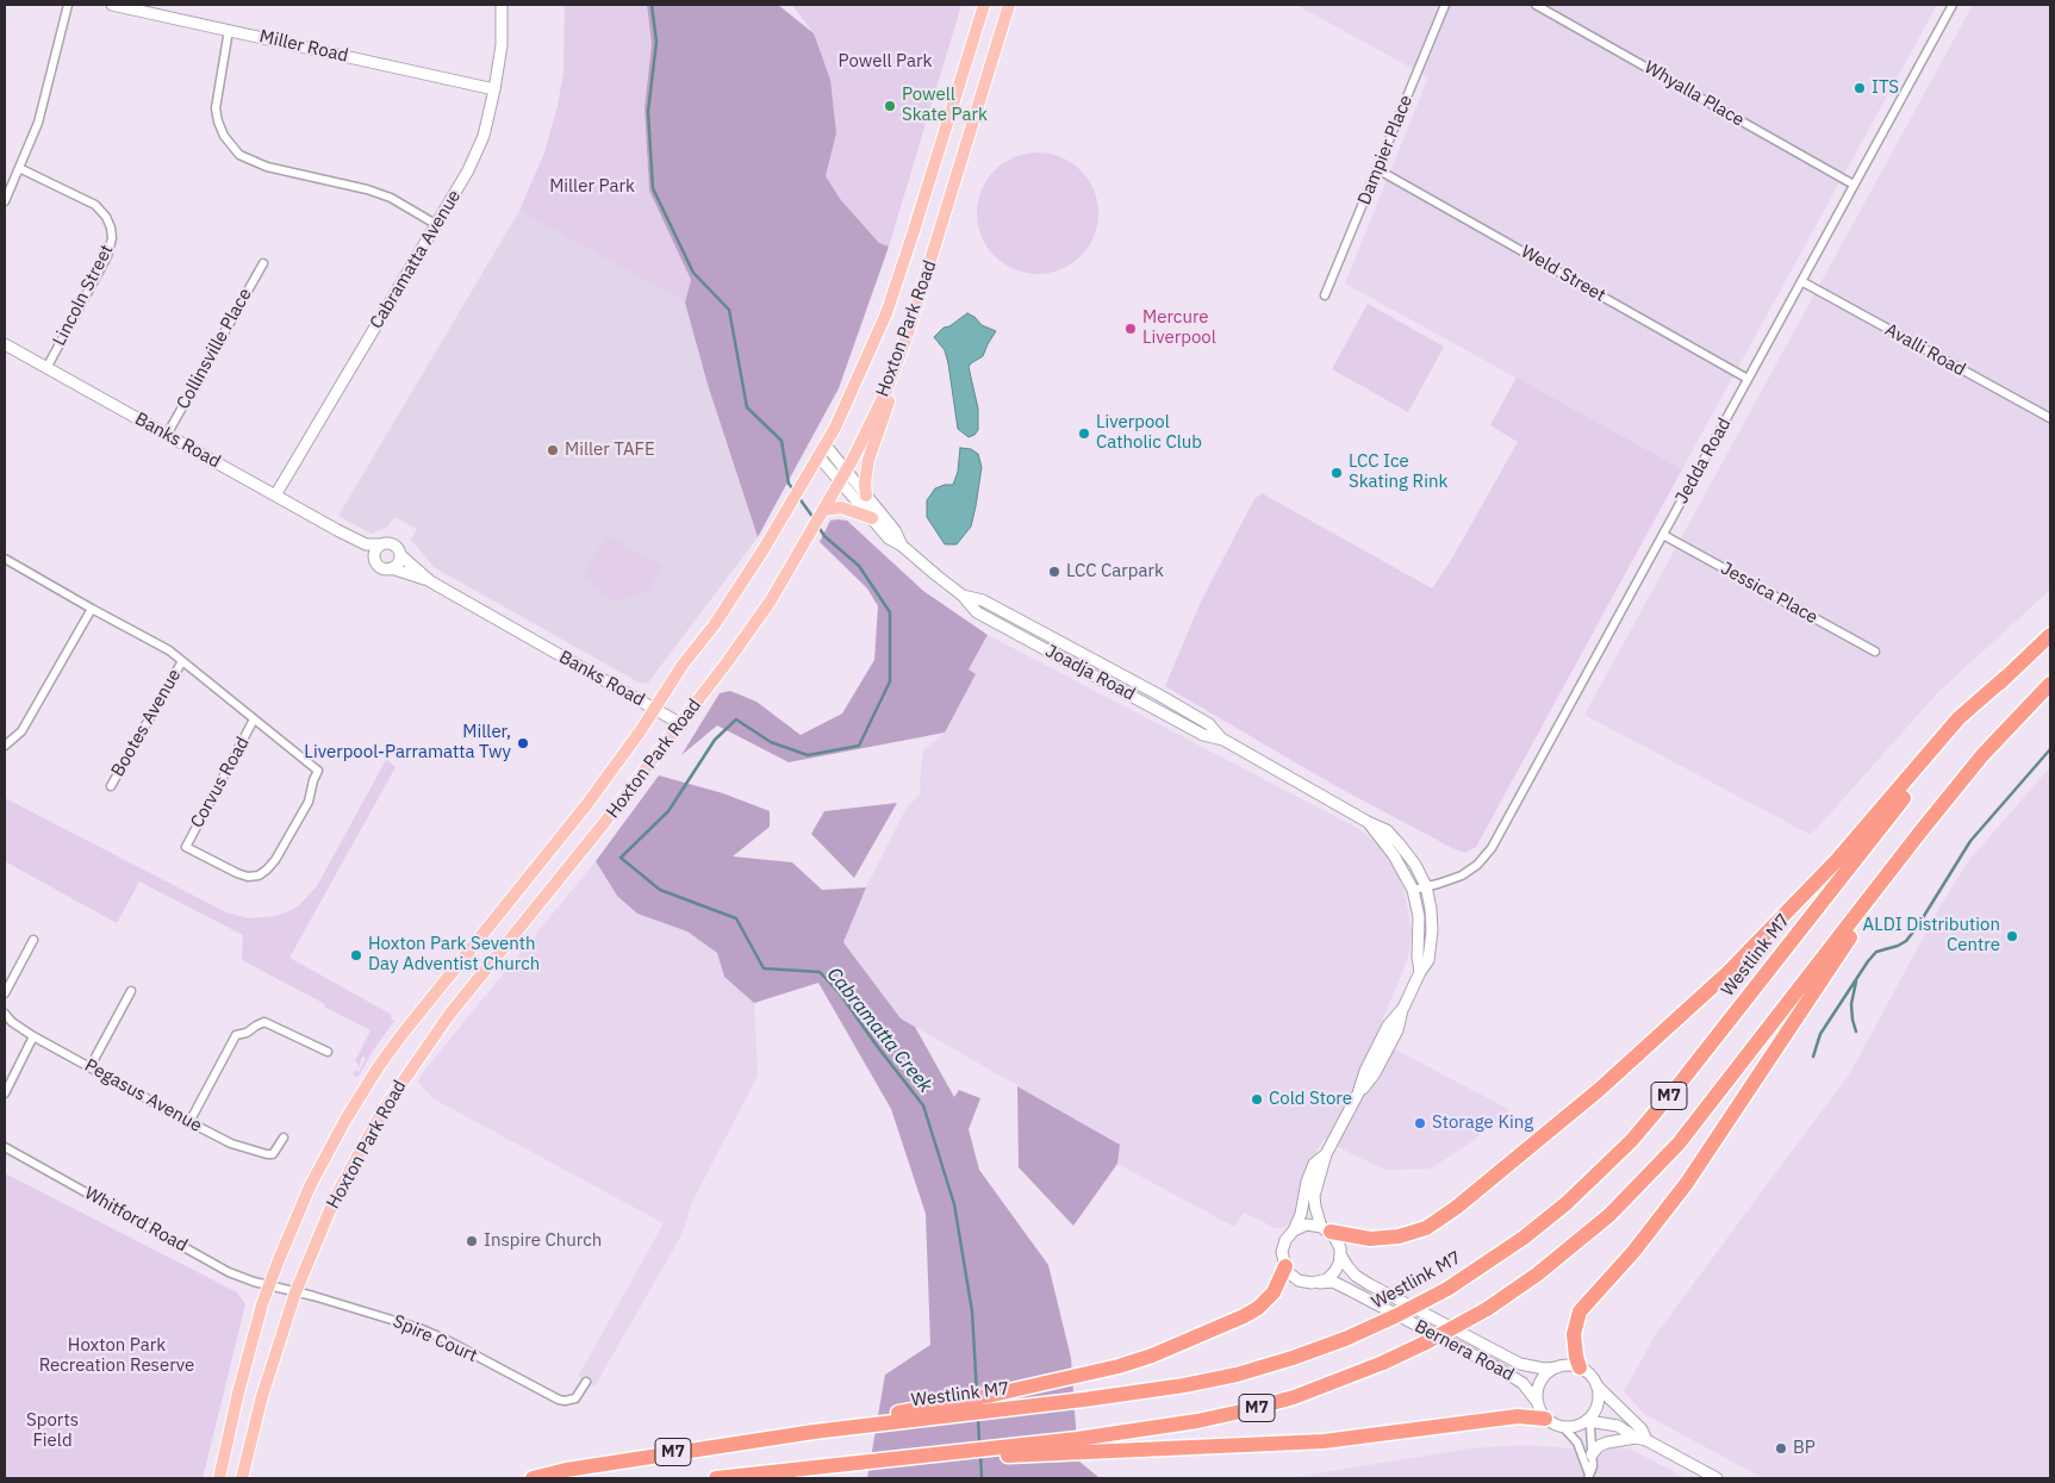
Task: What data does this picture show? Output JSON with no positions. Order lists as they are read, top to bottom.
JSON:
{
  "streets": {
    "highway": ["Westlink M7", "M7"],
    "main road": [
      "Miller Road",
      "Cabramatta Avenue",
      "Hoxton Park Road",
      "Banks Road",
      "Joadja Road",
      "Bernera Road"
    ],
    "street": [
      "Whyalla Place",
      "Dampier Place",
      "Weld Street",
      "Lincoln Street",
      "Collinsville Place",
      "Avalli Road",
      "Jedda Road",
      "Jessica Place",
      "Bootes Avenue",
      "Corvus Road",
      "Pegasus Avenue",
      "Whitford Road",
      "Spire Court"
    ]
  },
  "crossings": [
    ["Miller Road", "Cabramatta Avenue"],
    ["Whyalla Place", "Jedda Road"],
    ["Dampier Place", "Weld Street"],
    ["Cabramatta Avenue", "Banks Road"],
    ["Weld Street", "Jedda Road"],
    ["Lincoln Street", "Banks Road"],
    ["Hoxton Park Road", "Banks Road"],
    ["Hoxton Park Road", "Joadja Road"],
    ["Hoxton Park Road", "Whitford Road"],
    ["Hoxton Park Road", "Spire Court"],
    ["Collinsville Place", "Banks Road"],
    ["Avalli Road", "Jedda Road"],
    ["Jedda Road", "Jessica Place"],
    ["Jedda Road", "Joadja Road"],
    ["Bootes Avenue", "Corvus Road"],
    ["Whitford Road", "Spire Court"]
  ],
  "water": ["Cabramatta Creek"],
  "parks": [
    "Powell Park",
    "Miller Park",
    "Hoxton Park Recreation Reserve",
    "Sports Field"
  ],
  "places": [
    "ITS",
    "Powell Skate Park",
    "Mercure Liverpool",
    "Liverpool Catholic Club",
    "Miller TAFE",
    "LCC Ice Skating Rink",
    "LCC Carpark",
    "Miller, Liverpool-Parramatta Twy",
    "ALDI Distribution Centre",
    "Hoxton Park Seventh Day Adventist Church",
    "Cold Store",
    "Storage King",
    "Inspire Church",
    "BP"
  ]
}
